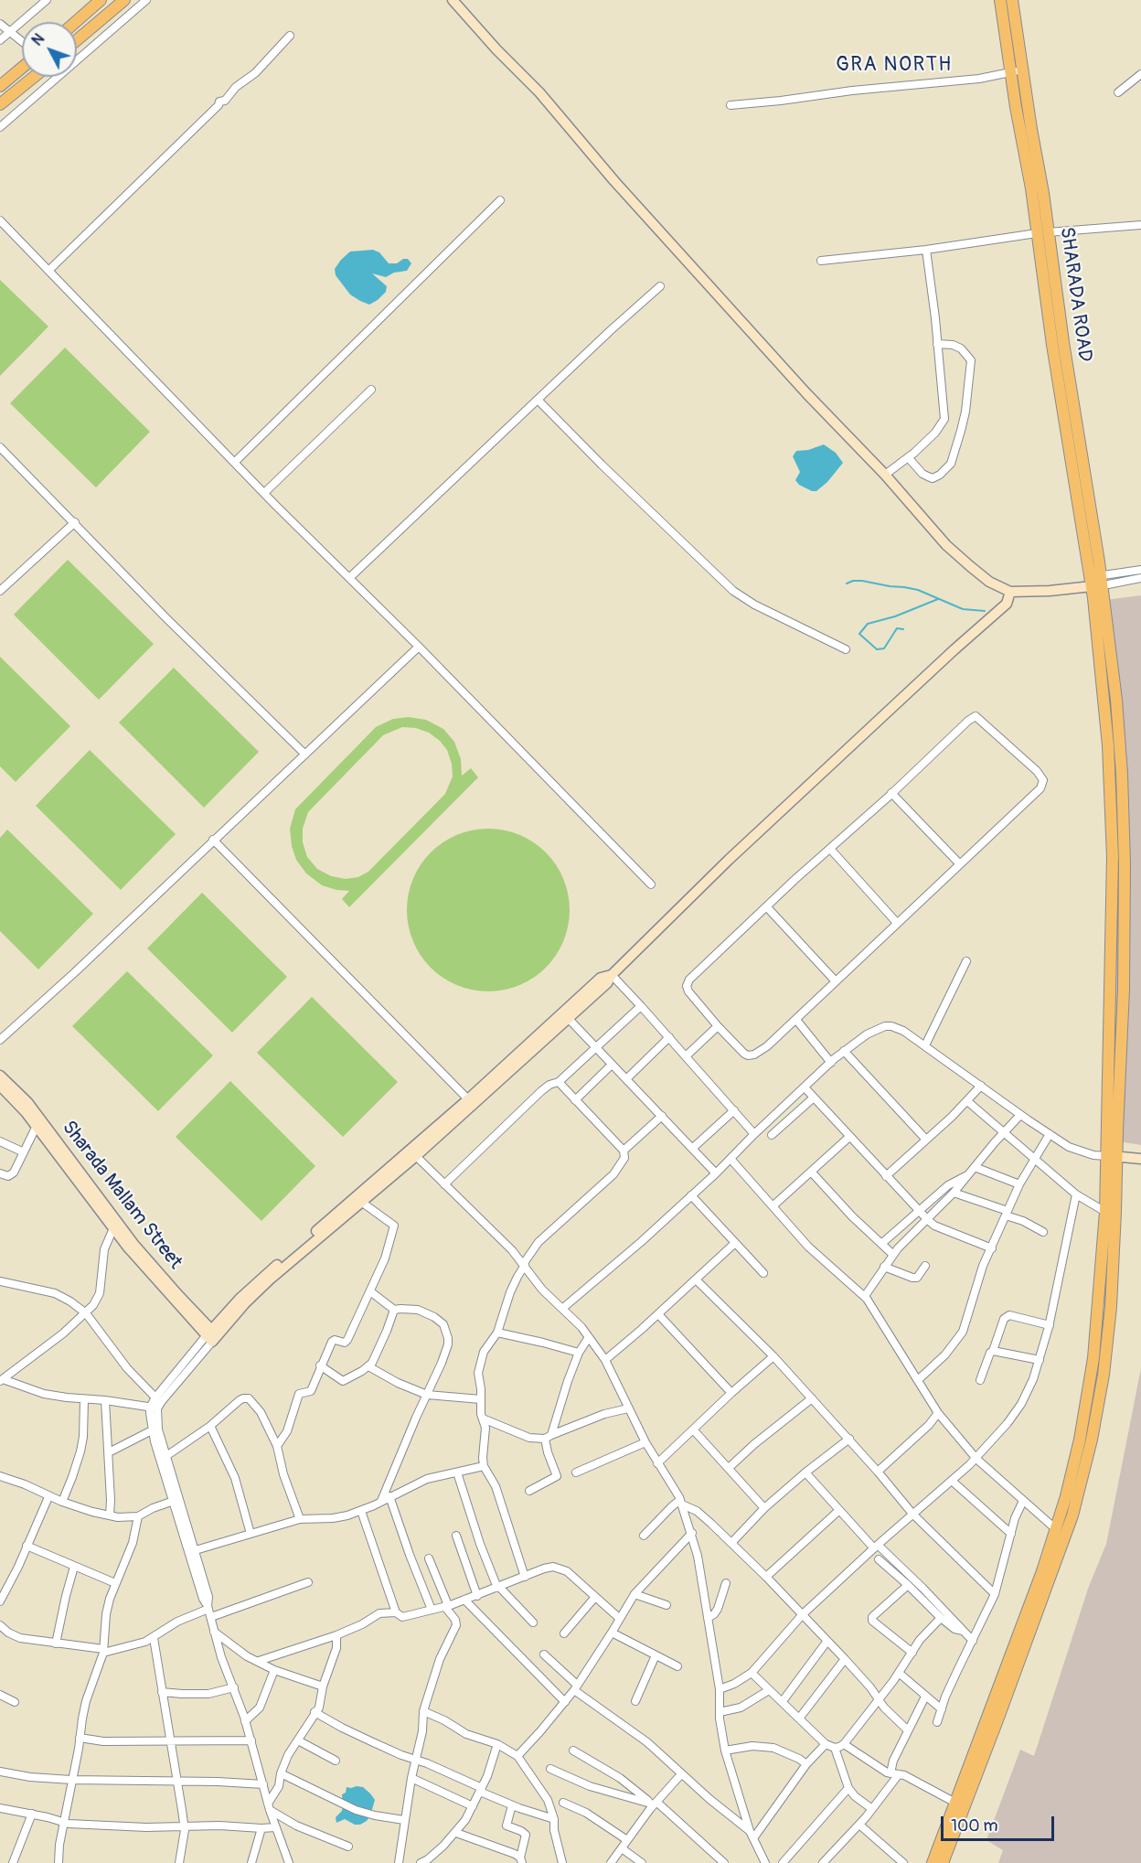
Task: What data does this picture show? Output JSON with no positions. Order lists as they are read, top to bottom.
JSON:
{
  "streets": {
    "street": ["Sharada Mallam Street"]
  },
  "districts": ["GRA NORTH"],
  "scale_bar": "100 m",
  "north": "top left"
}
